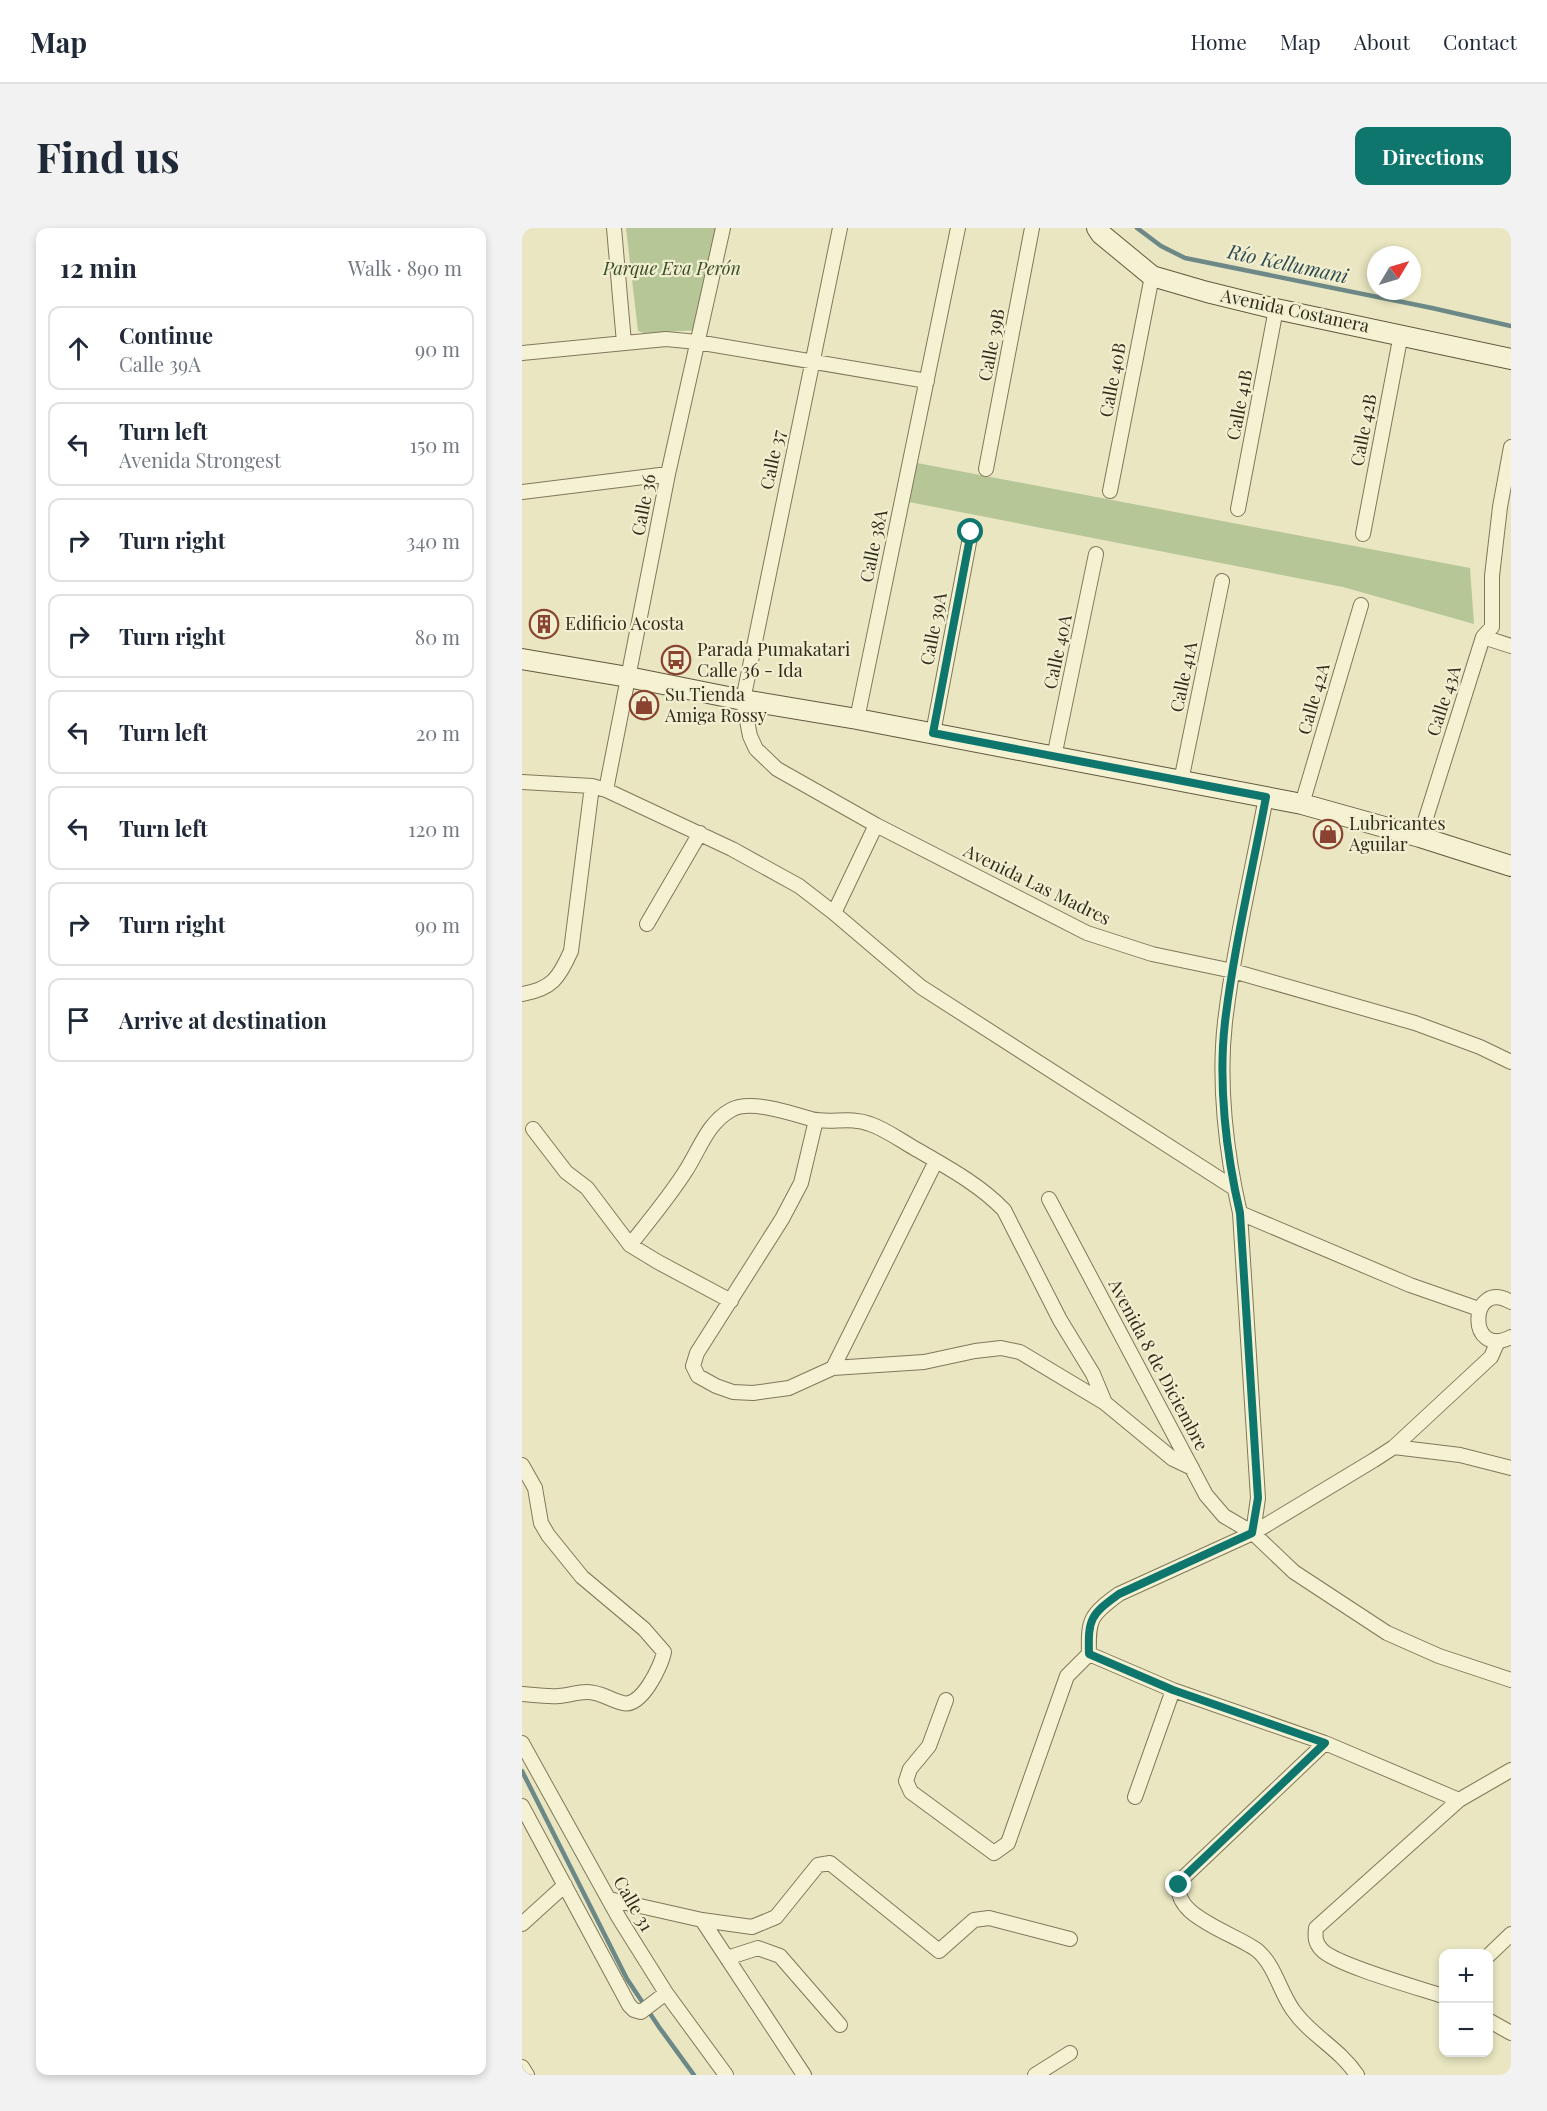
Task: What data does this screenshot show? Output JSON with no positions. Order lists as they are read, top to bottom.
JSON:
{
  "streets": {
    "main road": ["Avenida Costanera"],
    "street": [
      "Calle 39B",
      "Calle 40B",
      "Calle 41B",
      "Calle 42B",
      "Calle 37",
      "Calle 36",
      "Calle 38A",
      "Calle 39A",
      "Calle 40A",
      "Calle 41A",
      "Calle 42A",
      "Calle 43A",
      "Avenida Las Madres",
      "Avenida 8 de Diciembre",
      "Calle 31"
    ]
  },
  "crossings": [
    ["Avenida Costanera", "Calle 40B"],
    ["Avenida Costanera", "Calle 41B"],
    ["Avenida Costanera", "Calle 42B"],
    ["Calle 37", "Avenida Las Madres"]
  ],
  "water": ["Río Kellumani"],
  "parks": ["Parque Eva Perón"],
  "places": {
    "building": ["Edificio Acosta"],
    "bus stop": ["Parada Pumakatari Calle 36 - Ida"],
    "shop": ["Su Tienda Amiga Rossy", "Lubricantes Aguilar"]
  },
  "north": "top right",
  "page": {
    "header": "Map",
    "nav": [
      "Home",
      "Map",
      "About",
      "Contact"
    ],
    "buttons": "Directions",
    "title": "Find us",
    "heading": ["12 min", "Walk · 890 m"],
    "list": [
      ["Continue", "Calle 39A", "90 m"],
      ["Turn left", "Avenida Strongest", "150 m"],
      ["Turn right", "340 m"],
      ["Turn right", "80 m"],
      ["Turn left", "20 m"],
      ["Turn left", "120 m"],
      ["Turn right", "90 m"],
      "Arrive at destination"
    ],
    "map_buttons": ["+", "−"]
  }
}
